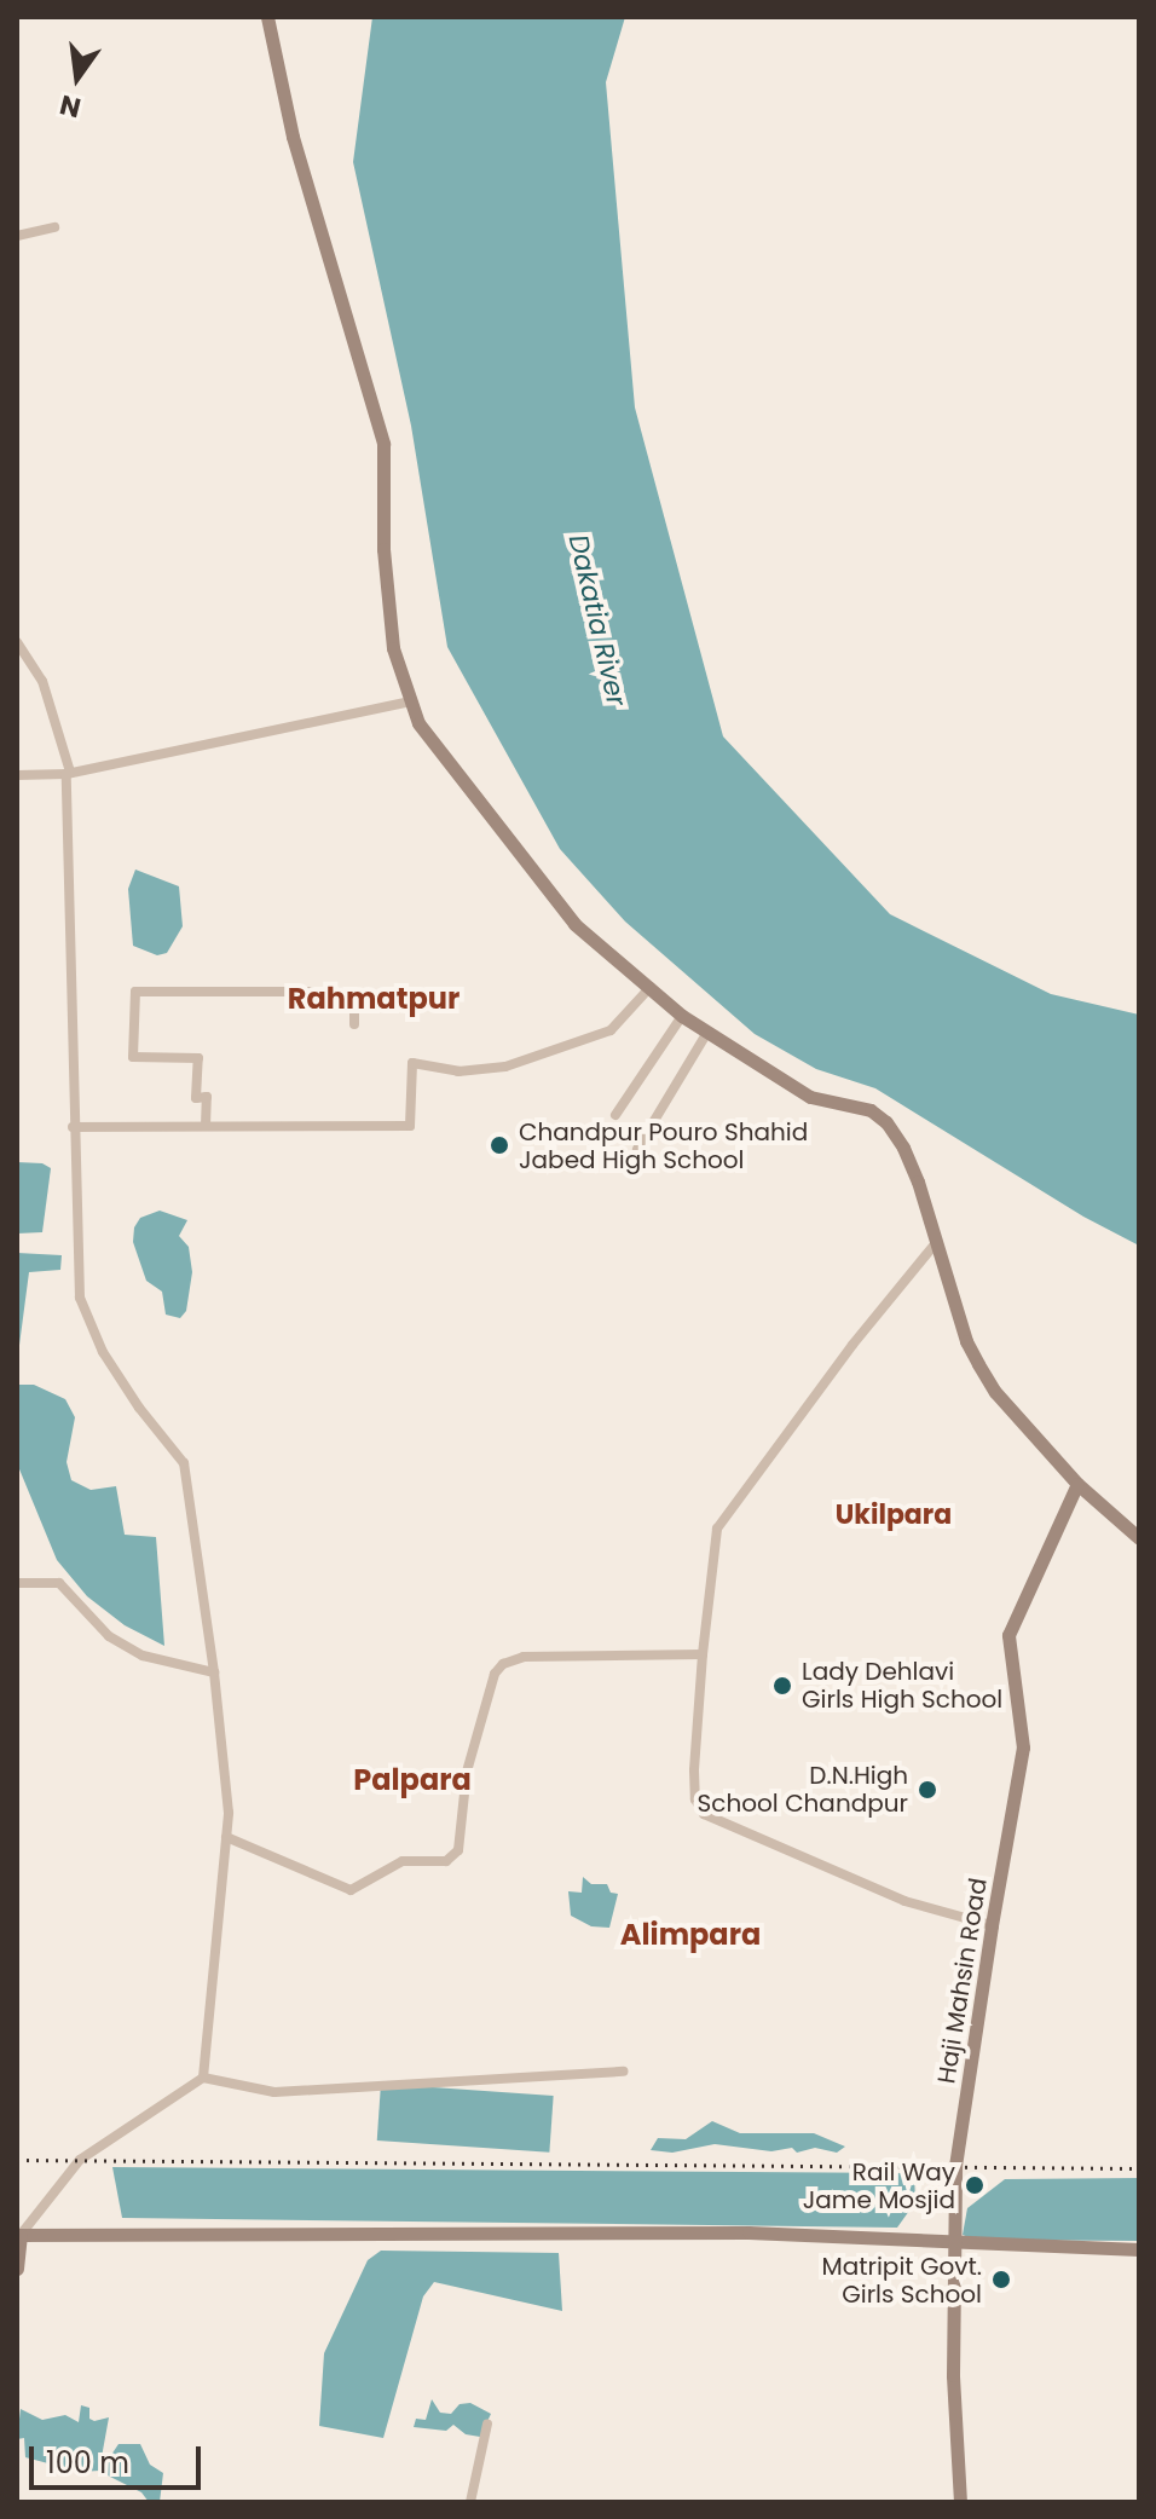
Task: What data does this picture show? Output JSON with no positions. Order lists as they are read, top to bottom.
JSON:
{
  "streets": {
    "main road": ["Haji Mahsin Road"]
  },
  "districts": [
    "Rahmatpur",
    "Ukilpara",
    "Palpara",
    "Alimpara"
  ],
  "water": ["Dakatia River"],
  "places": [
    "Chandpur Pouro Shahid Jabed High School",
    "Lady Dehlavi Girls High School",
    "D.N.High School Chandpur",
    "Rail Way Jame Mosjid",
    "Matripit Govt. Girls School"
  ],
  "scale_bar": "100 m",
  "north": "bottom"
}
